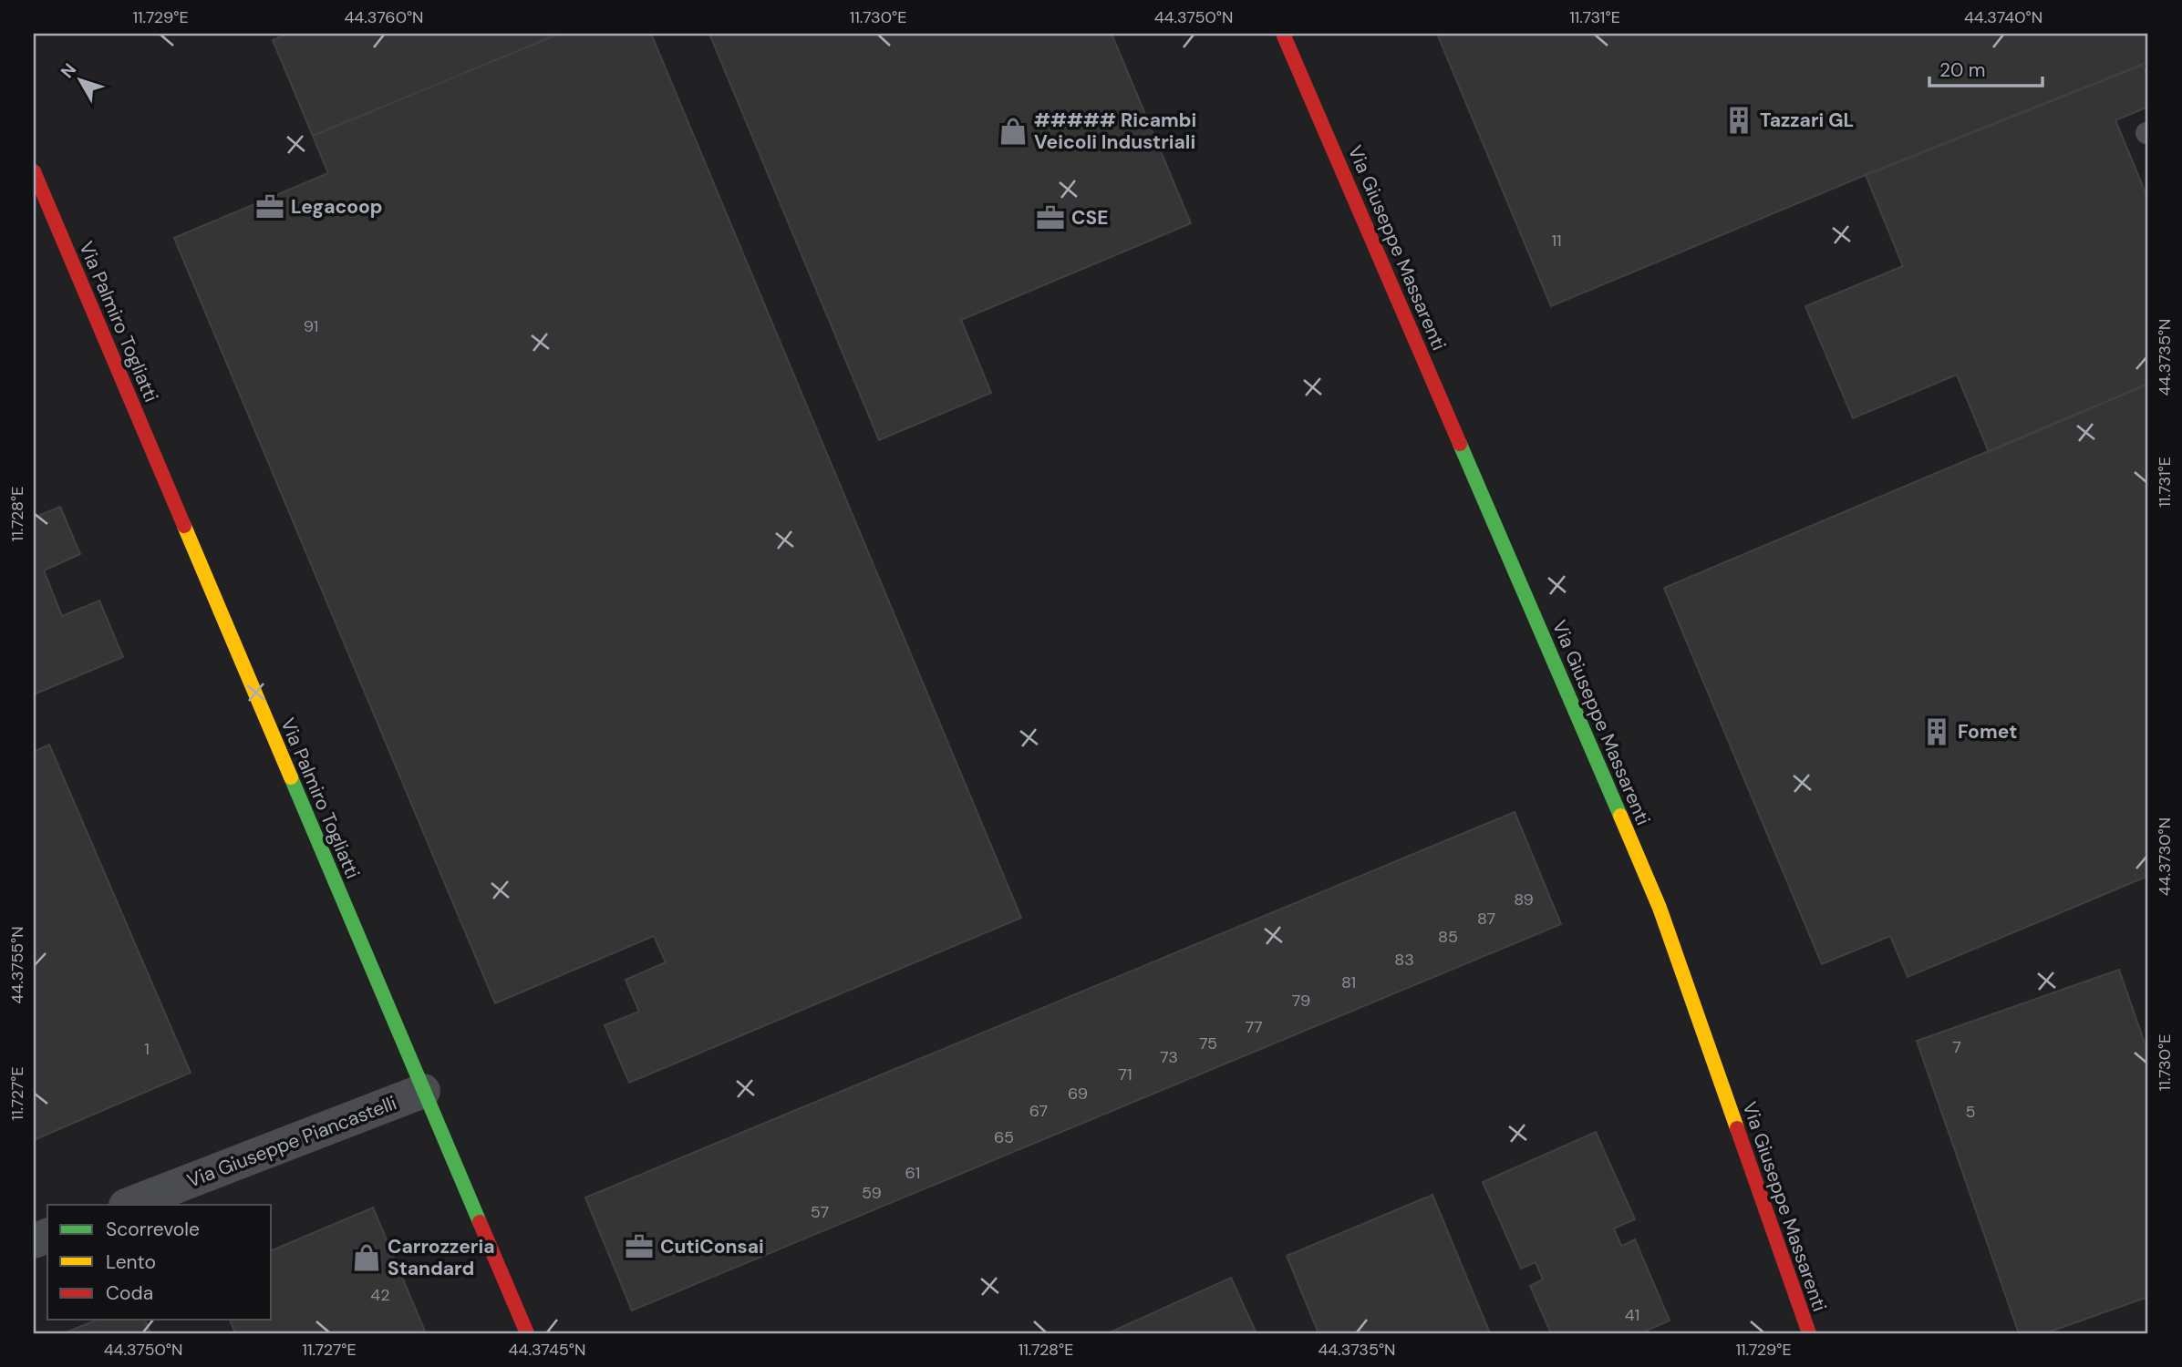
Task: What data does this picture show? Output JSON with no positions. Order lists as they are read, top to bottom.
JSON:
{
  "streets": {
    "street": ["Via Giuseppe Massarenti", "Via Palmiro Togliatti", "Via Giuseppe Piancastelli"]
  },
  "crossings": [
    ["Via Palmiro Togliatti", "Via Giuseppe Piancastelli"]
  ],
  "places": {
    "building": ["Tazzari GL", "Fomet"],
    "shop": ["##### Ricambi Veicoli Industriali", "Carrozzeria Standard"],
    "office": ["Legacoop", "CSE", "CutiConsai"]
  },
  "house_numbers": [
    "11",
    "91",
    "89",
    "87",
    "85",
    "83",
    "81",
    "79",
    "77",
    "75",
    "7",
    "1",
    "73",
    "71",
    "69",
    "67",
    "5",
    "65",
    "61",
    "59",
    "57",
    "42",
    "41"
  ],
  "legend": ["Scorrevole", "Lento", "Coda"],
  "scale_bar": "20 m",
  "north": "top left",
  "coordinates": [
    "11.729°E",
    "44.3760°N",
    "11.730°E",
    "44.3750°N",
    "11.731°E",
    "44.3740°N",
    "44.3735°N",
    "11.728°E",
    "44.3730°N",
    "44.3755°N",
    "11.727°E",
    "44.3745°N"
  ]
}
